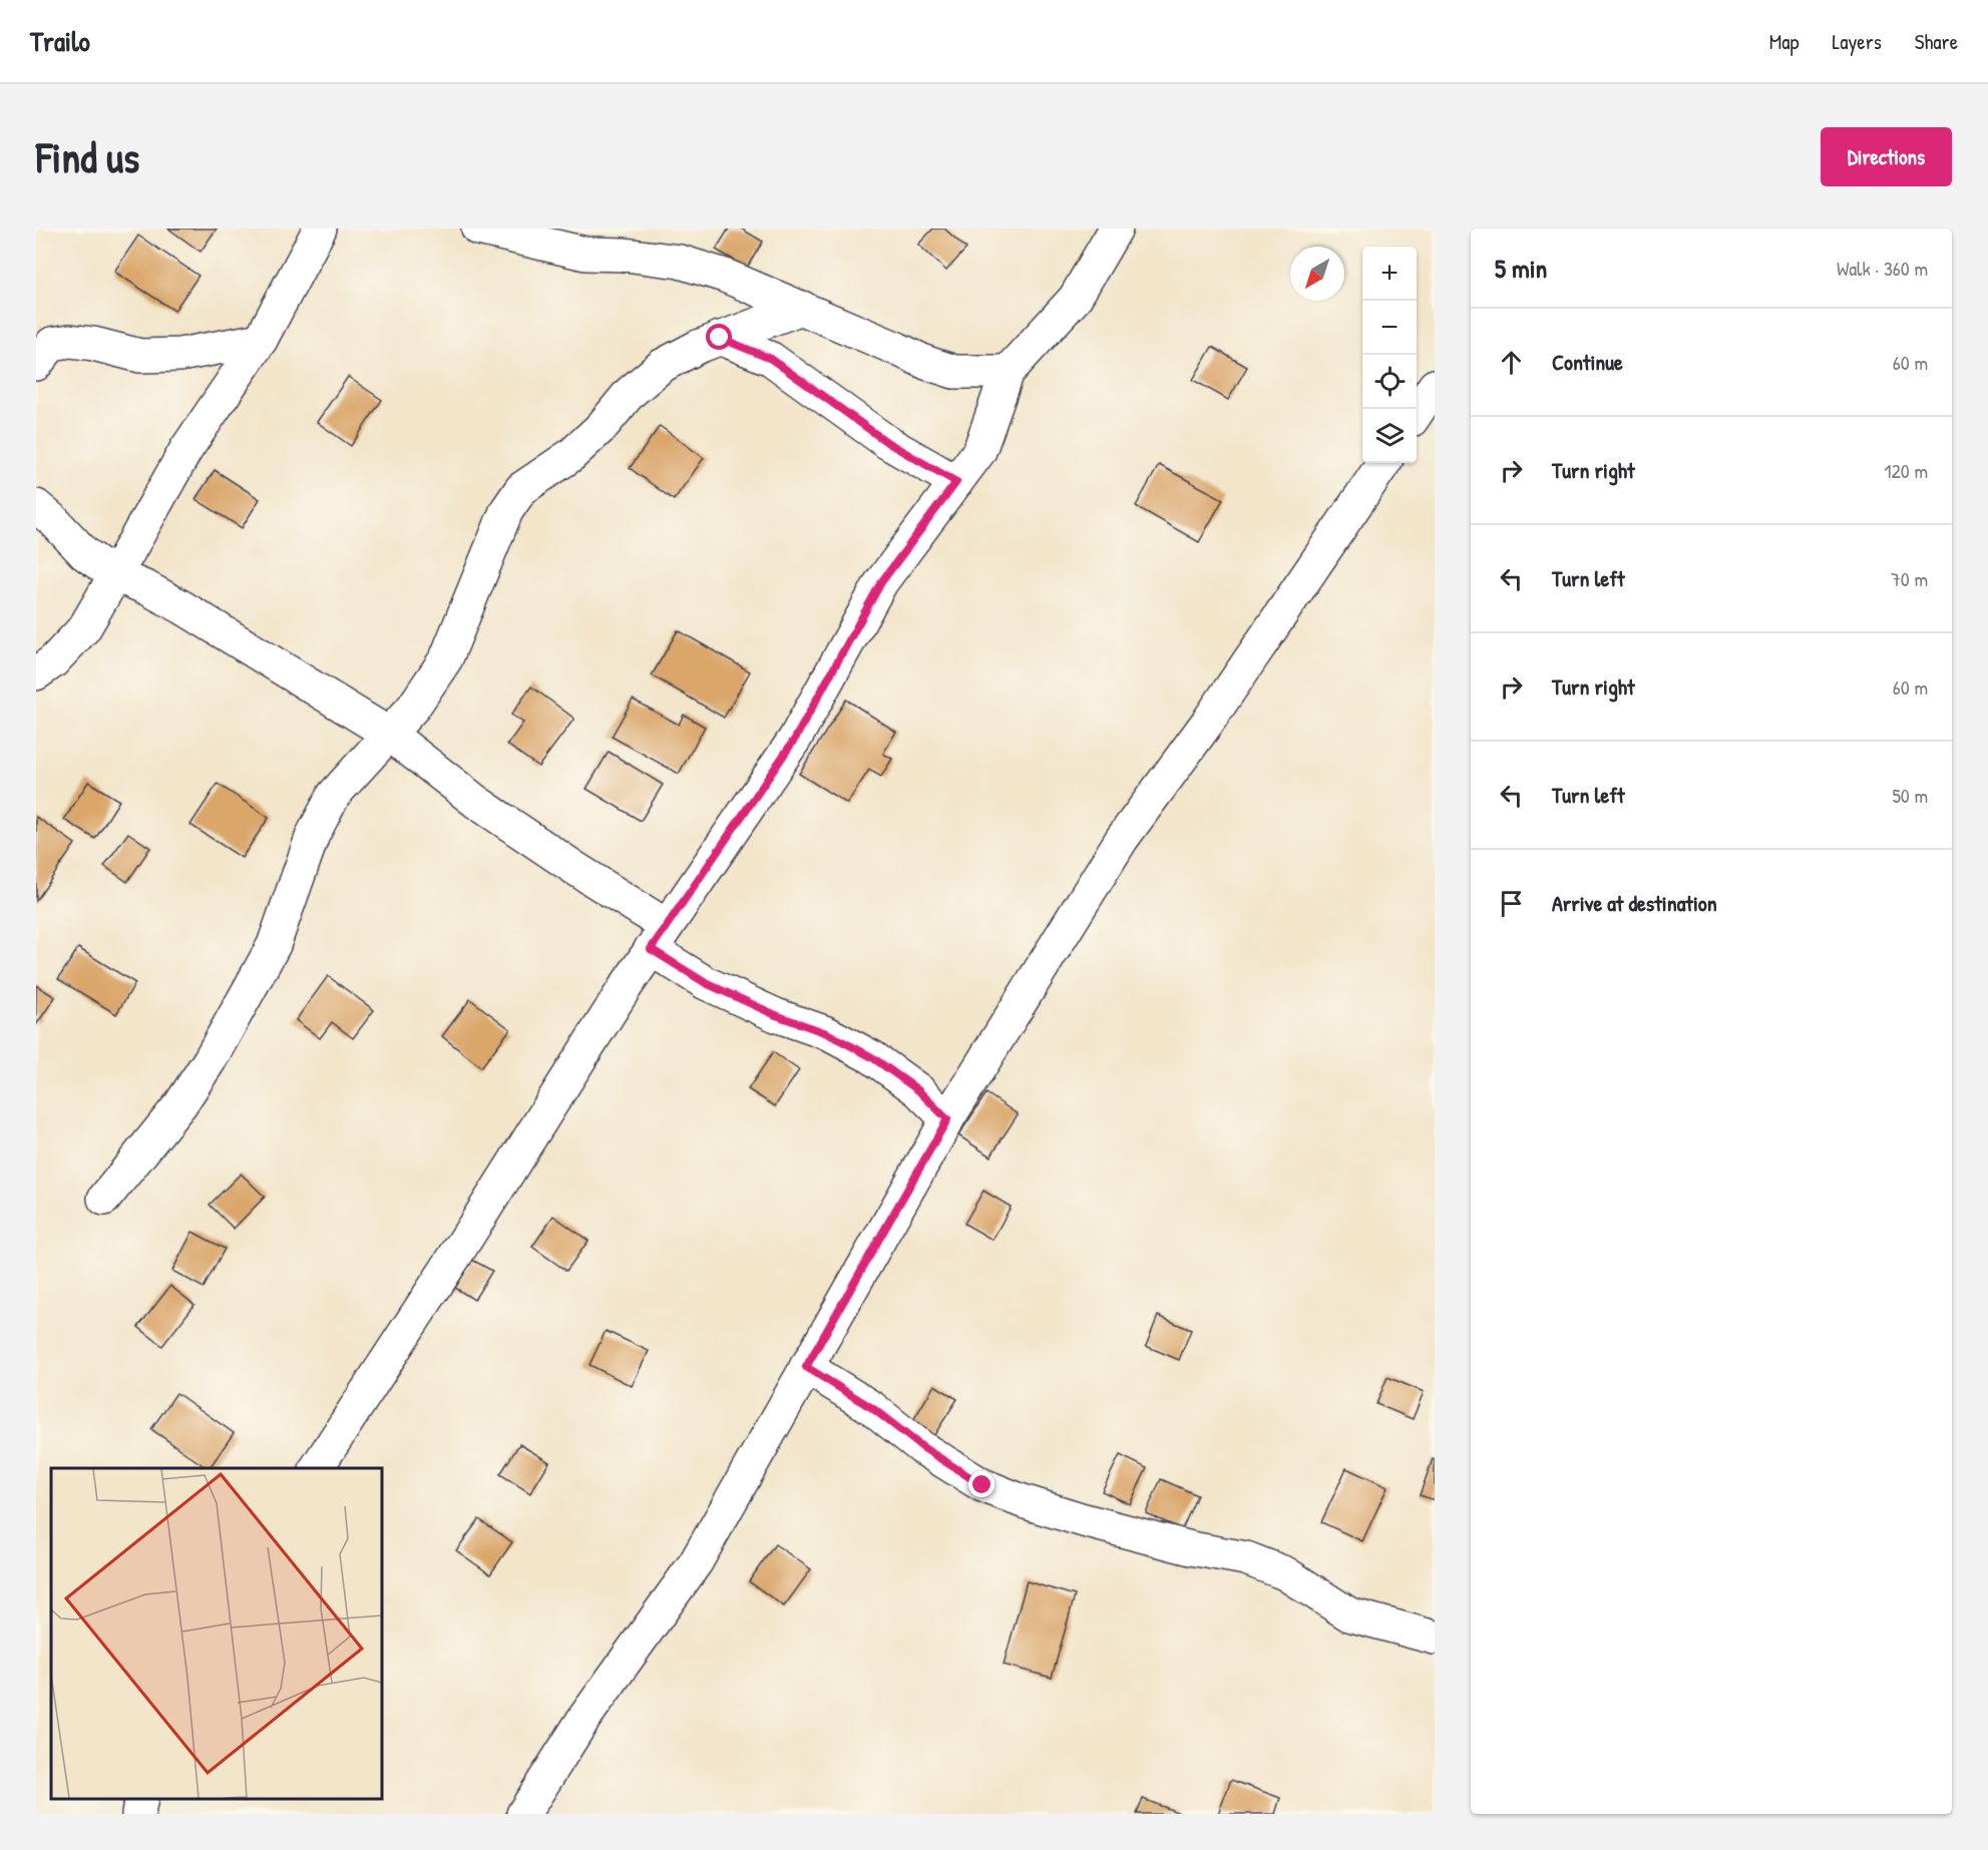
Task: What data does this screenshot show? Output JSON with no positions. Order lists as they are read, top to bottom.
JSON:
{
  "north": "bottom left",
  "page": {
    "header": "Trailo",
    "nav": ["Map", "Layers", "Share"],
    "buttons": "Directions",
    "title": "Find us",
    "heading": ["5 min", "Walk · 360 m"],
    "map_buttons": ["+", "−"],
    "list": [
      ["Continue", "60 m"],
      ["Turn right", "120 m"],
      ["Turn left", "70 m"],
      ["Turn right", "60 m"],
      ["Turn left", "50 m"],
      "Arrive at destination"
    ]
  }
}
